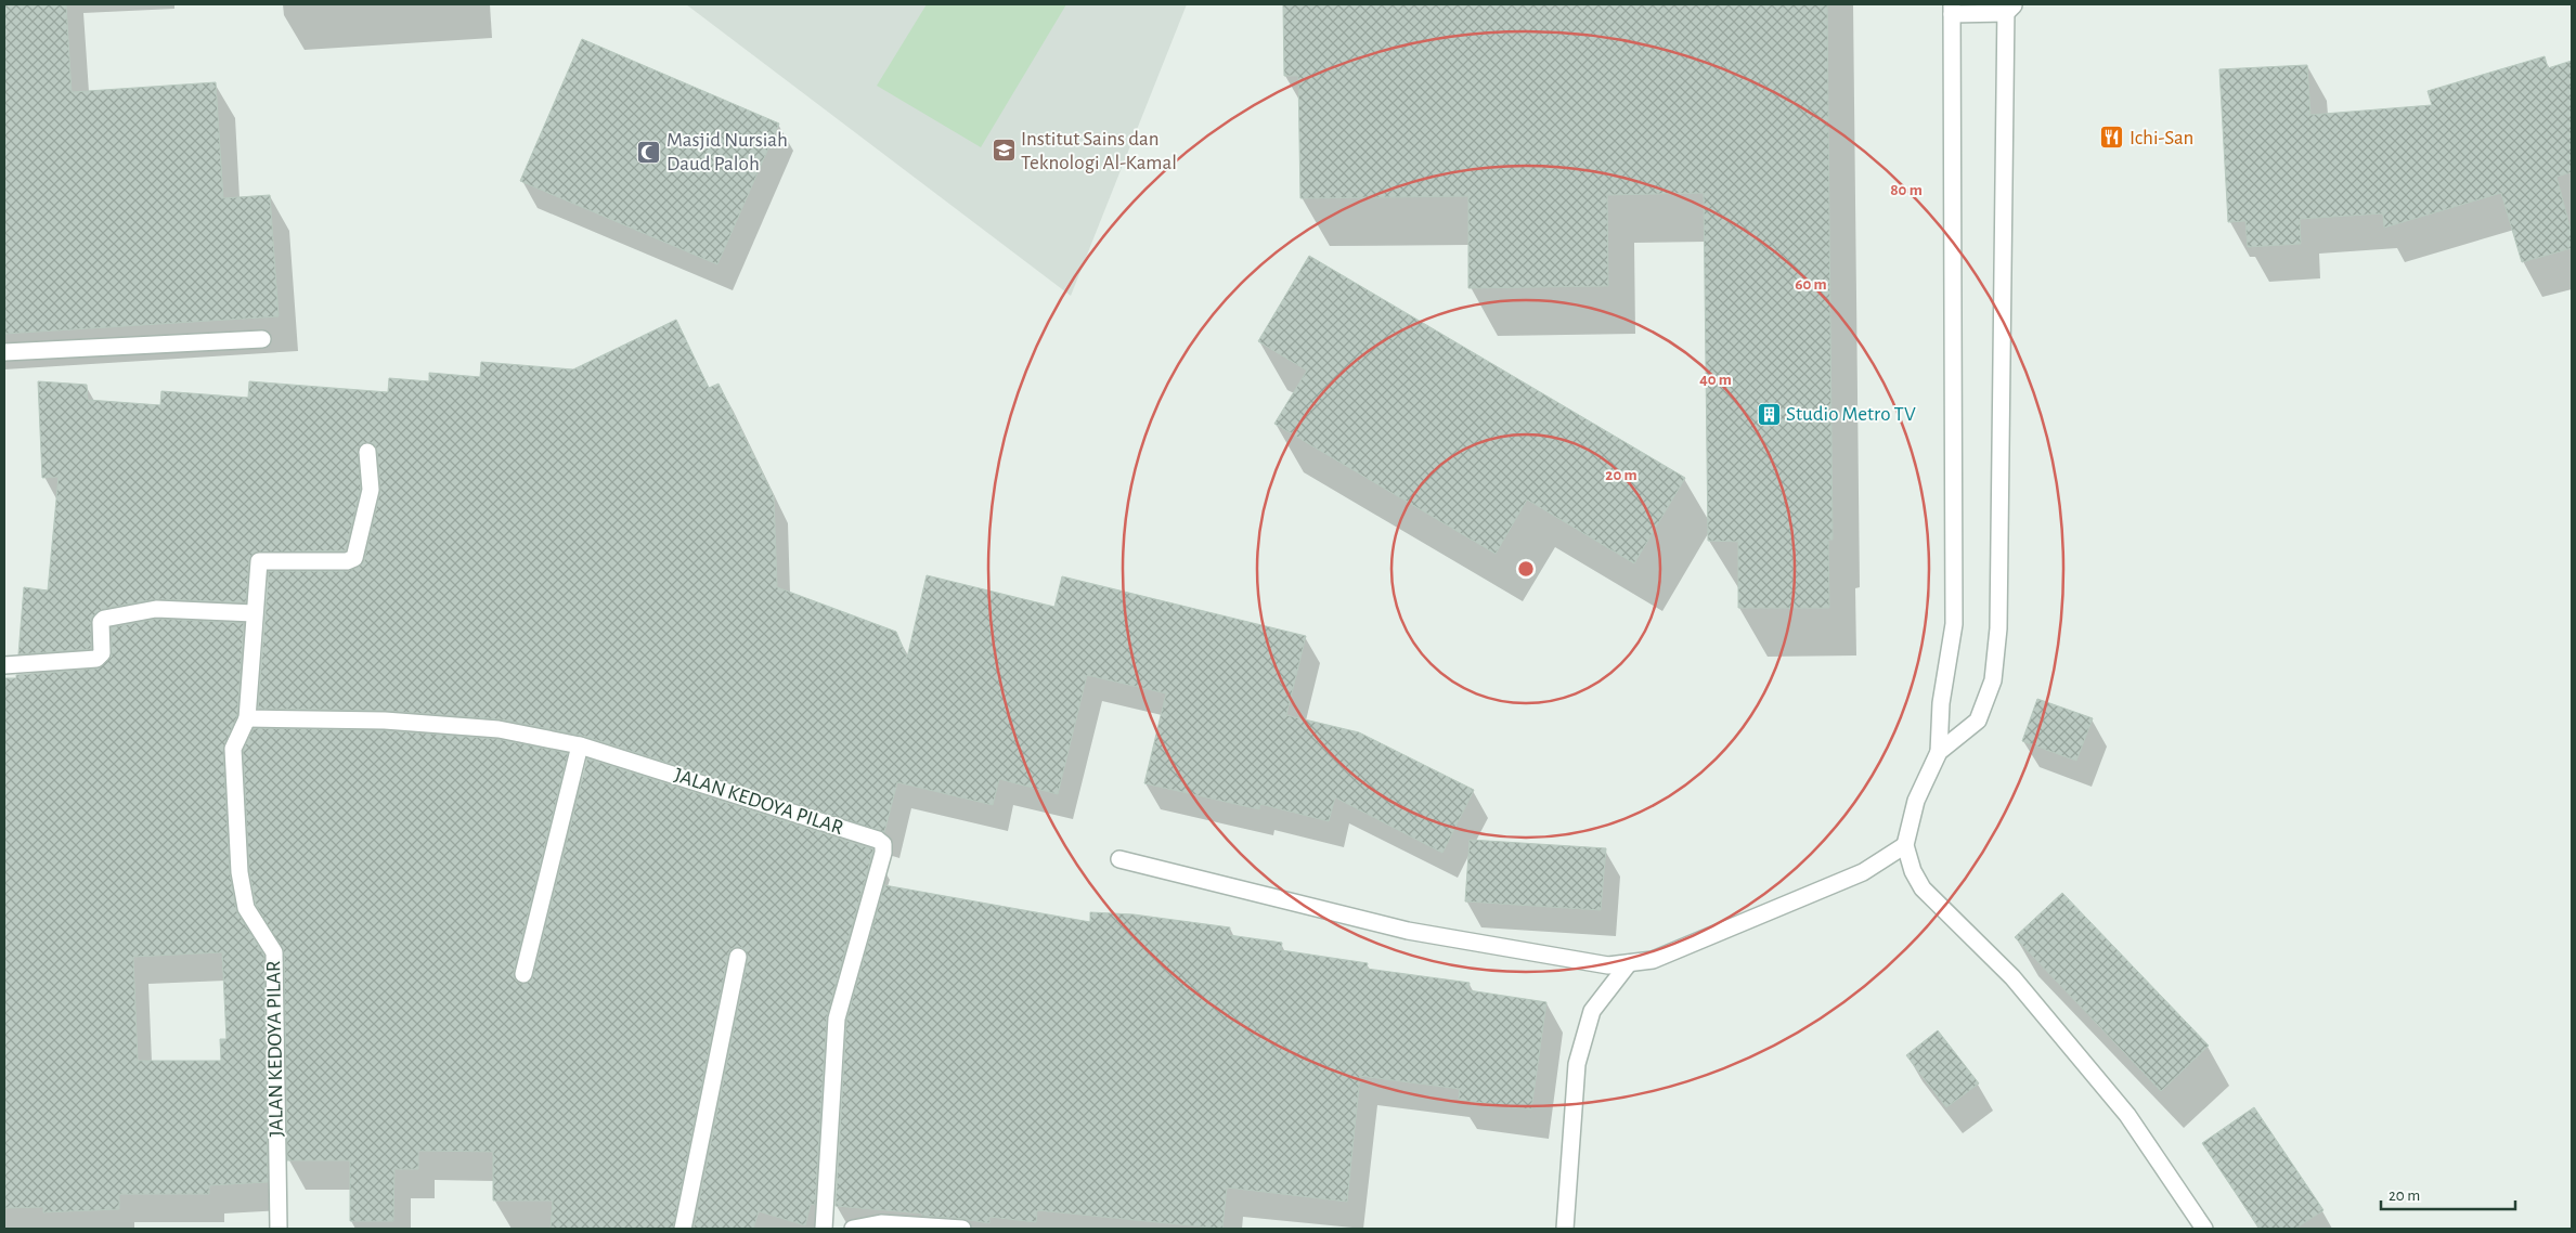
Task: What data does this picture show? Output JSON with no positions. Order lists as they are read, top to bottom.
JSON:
{
  "streets": {
    "street": ["JALAN KEDOYA PILAR"]
  },
  "places": {
    "restaurant": ["Ichi-San"],
    "school or university": ["Institut Sains dan Teknologi Al-Kamal"],
    "mosque": ["Masjid Nursiah Daud Paloh"],
    "building": ["Studio Metro TV"]
  },
  "scale_bar": "20 m",
  "rings": [
    "80 m",
    "60 m",
    "40 m",
    "20 m"
  ]
}
